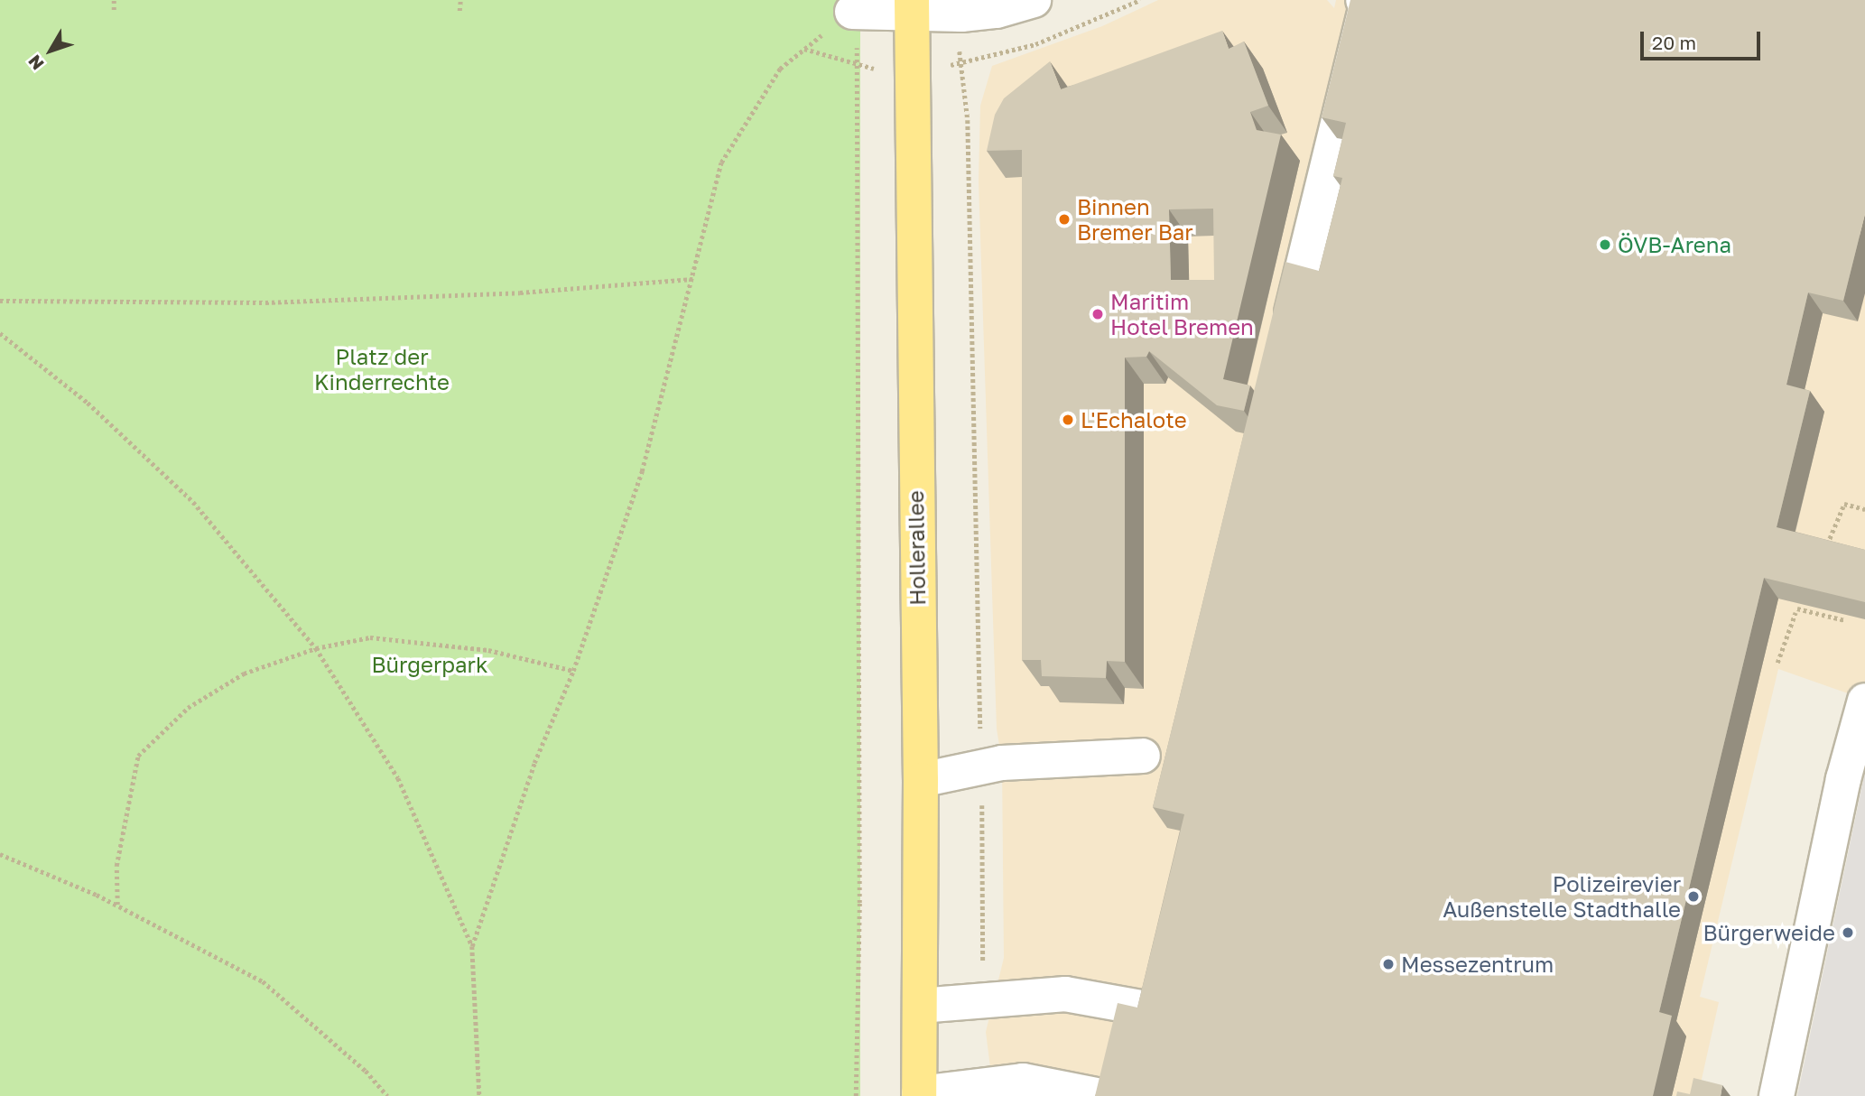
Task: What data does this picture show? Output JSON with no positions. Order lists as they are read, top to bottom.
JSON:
{
  "streets": {
    "main road": ["Hollerallee"]
  },
  "parks": ["Platz der Kinderrechte", "Bürgerpark"],
  "places": [
    "Binnen Bremer Bar",
    "ÖVB-Arena",
    "Maritim Hotel Bremen",
    "L'Echalote",
    "Polizeirevier Außenstelle Stadthalle",
    "Bürgerweide",
    "Messezentrum"
  ],
  "scale_bar": "20 m",
  "north": "bottom left"
}
